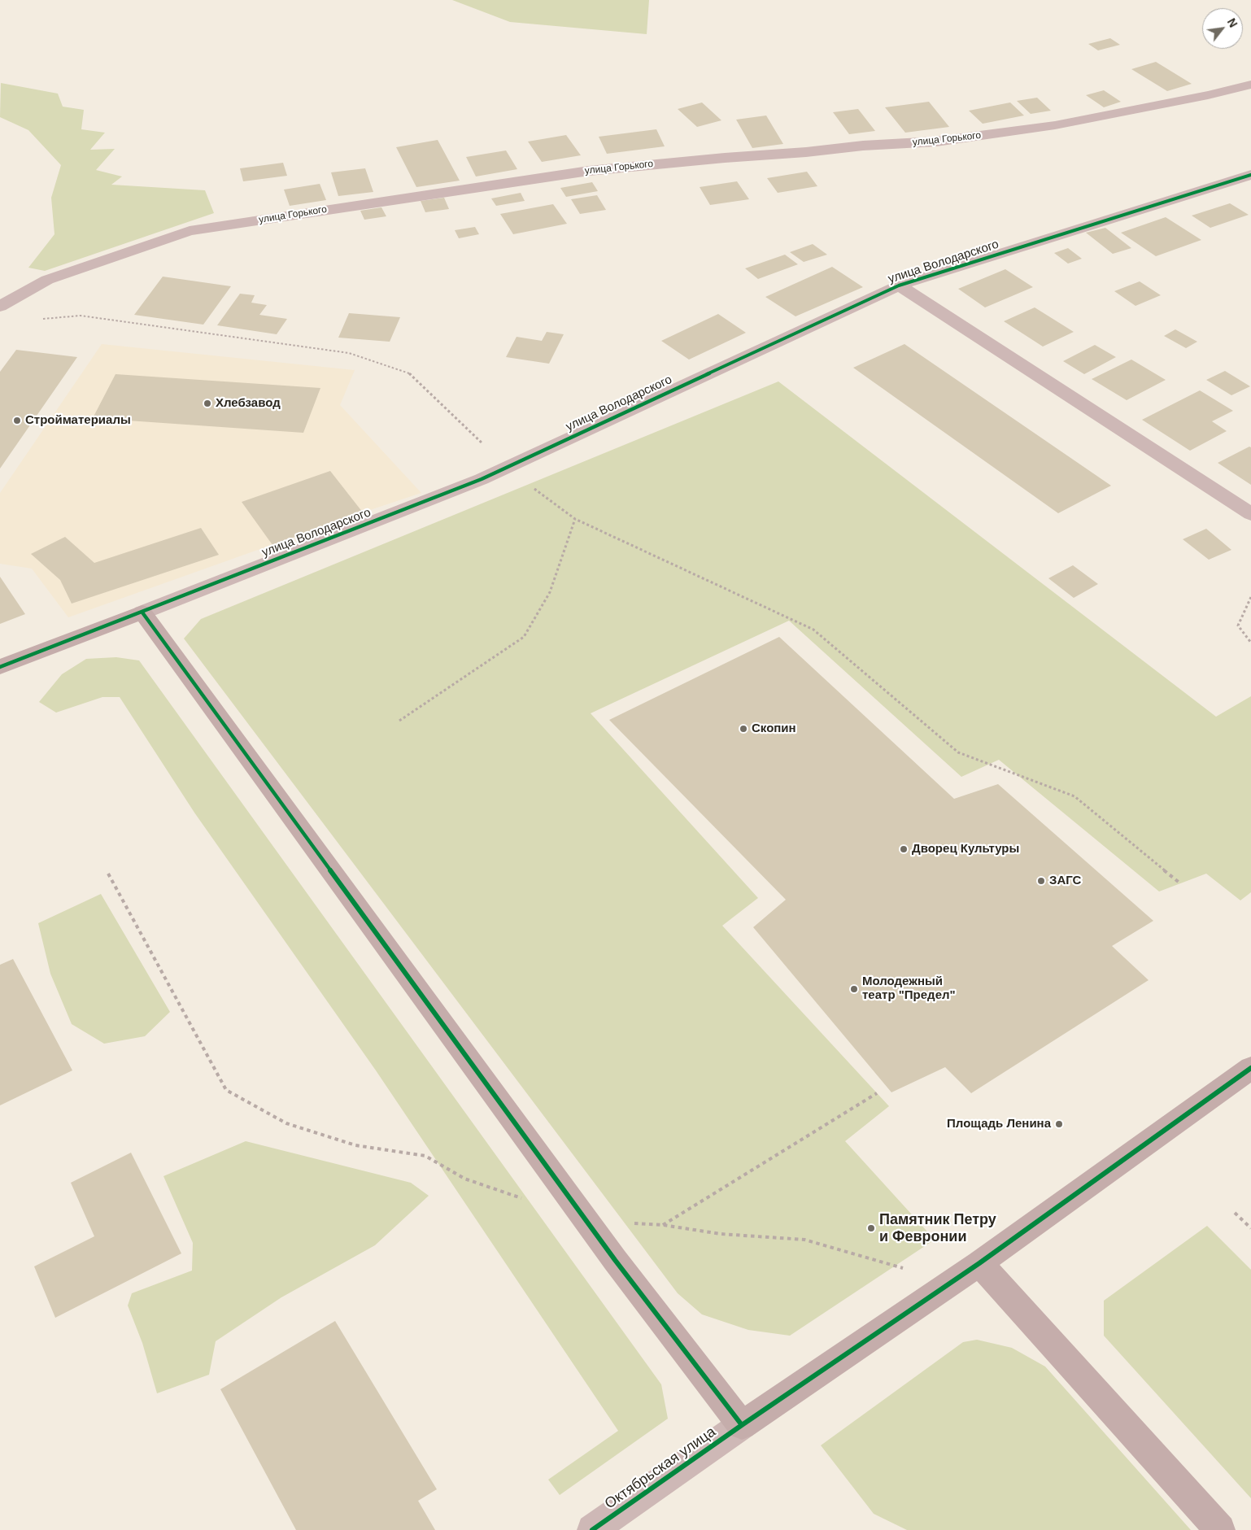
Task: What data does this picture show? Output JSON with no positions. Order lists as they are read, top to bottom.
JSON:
{
  "streets": {
    "street": ["улица Горького", "улица Володарского", "Октябрьская улица"]
  },
  "places": [
    "Хлебзавод",
    "Стройматериалы",
    "Скопин",
    "Дворец Культуры",
    "ЗАГС",
    "Молодежный театр \"Предел\"",
    "Площадь Ленина",
    "Памятник Петру и Февронии"
  ],
  "north": "top right"
}
